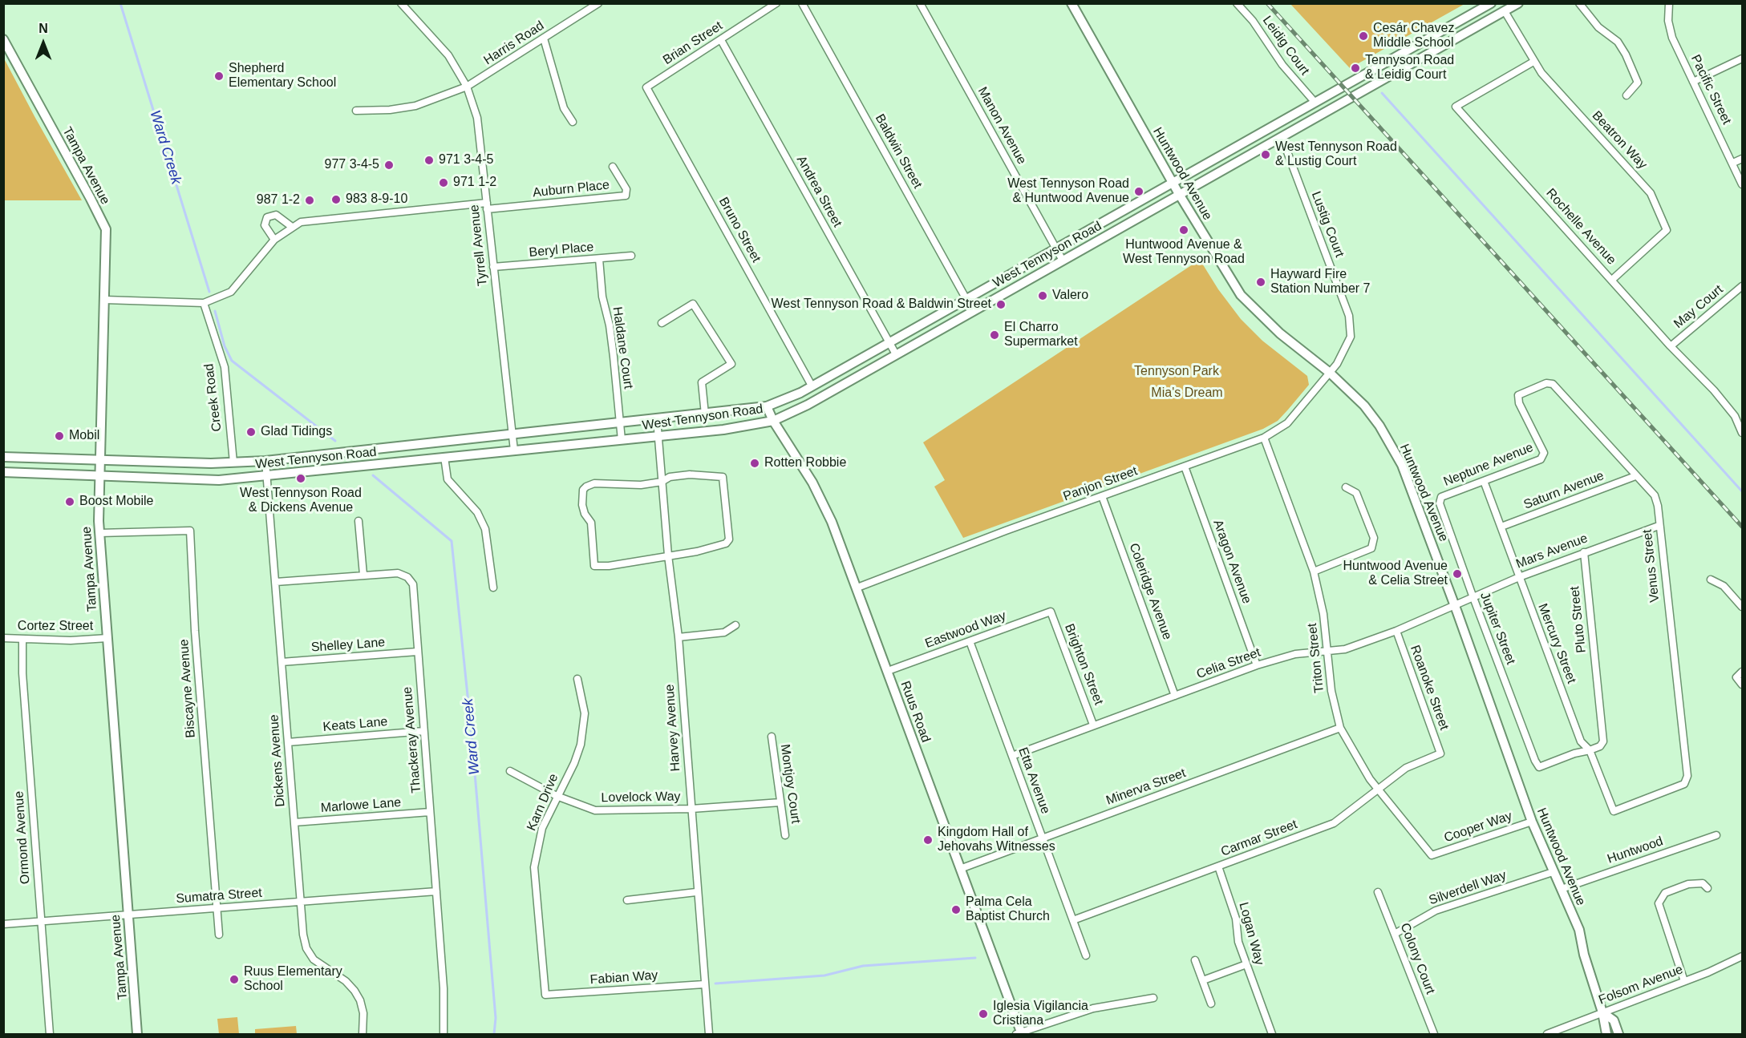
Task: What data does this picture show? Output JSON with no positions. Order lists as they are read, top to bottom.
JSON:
{
  "streets": {
    "main road": [
      "Tampa Avenue",
      "Huntwood Avenue",
      "West Tennyson Road",
      "Ruus Road"
    ],
    "street": [
      "Harris Road",
      "Brian Street",
      "Leidig Court",
      "Pacific Street",
      "Manon Avenue",
      "Beatron Way",
      "Baldwin Street",
      "Auburn Place",
      "Andrea Street",
      "Lustig Court",
      "Rochelle Avenue",
      "Bruno Street",
      "Tyrrell Avenue",
      "Beryl Place",
      "May Court",
      "Haldane Court",
      "Creek Road",
      "Neptune Avenue",
      "Panjon Street",
      "Saturn Avenue",
      "Mars Avenue",
      "Aragon Avenue",
      "Venus Street",
      "Coleridge Avenue",
      "Pluto Street",
      "Cortez Street",
      "Jupiter Street",
      "Eastwood Way",
      "Mercury Street",
      "Shelley Lane",
      "Triton Street",
      "Celia Street",
      "Brighton Street",
      "Roanoke Street",
      "Biscayne Avenue",
      "Keats Lane",
      "Harvey Avenue",
      "Thackeray Avenue",
      "Dickens Avenue",
      "Etta Avenue",
      "Montjoy Court",
      "Minerva Street",
      "Lovelock Way",
      "Karn Drive",
      "Marlowe Lane",
      "Cooper Way",
      "Ormond Avenue",
      "Carmar Street",
      "Huntwood",
      "Silverdell Way",
      "Sumatra Street",
      "Logan Way",
      "Colony Court",
      "Fabian Way",
      "Folsom Avenue"
    ]
  },
  "crossings": [
    ["Harris Road", "Tyrrell Avenue"],
    ["Brian Street", "Andrea Street"],
    ["Brian Street", "Bruno Street"],
    ["Leidig Court", "West Tennyson Road"],
    ["Manon Avenue", "West Tennyson Road"],
    ["Beatron Way", "Rochelle Avenue"],
    ["Beatron Way", "West Tennyson Road"],
    ["Baldwin Street", "West Tennyson Road"],
    ["Tampa Avenue", "West Tennyson Road"],
    ["Tampa Avenue", "Cortez Street"],
    ["Tampa Avenue", "Biscayne Avenue"],
    ["Tampa Avenue", "Sumatra Street"],
    ["Huntwood Avenue", "Lustig Court"],
    ["Huntwood Avenue", "West Tennyson Road"],
    ["Huntwood Avenue", "Panjon Street"],
    ["Huntwood Avenue", "Mars Avenue"],
    ["Huntwood Avenue", "Celia Street"],
    ["Huntwood Avenue", "Cooper Way"],
    ["Huntwood Avenue", "Huntwood"],
    ["Huntwood Avenue", "Silverdell Way"],
    ["Huntwood Avenue", "Folsom Avenue"],
    ["Auburn Place", "Tyrrell Avenue"],
    ["Andrea Street", "West Tennyson Road"],
    ["Lustig Court", "West Tennyson Road"],
    ["Lustig Court", "Panjon Street"],
    ["Rochelle Avenue", "May Court"],
    ["Bruno Street", "West Tennyson Road"],
    ["Tyrrell Avenue", "Beryl Place"],
    ["Tyrrell Avenue", "West Tennyson Road"],
    ["Beryl Place", "Haldane Court"],
    ["West Tennyson Road", "Haldane Court"],
    ["West Tennyson Road", "Creek Road"],
    ["West Tennyson Road", "Ruus Road"],
    ["West Tennyson Road", "Harvey Avenue"],
    ["West Tennyson Road", "Dickens Avenue"],
    ["Neptune Avenue", "Venus Street"],
    ["Neptune Avenue", "Jupiter Street"],
    ["Neptune Avenue", "Mercury Street"],
    ["Panjon Street", "Aragon Avenue"],
    ["Panjon Street", "Coleridge Avenue"],
    ["Panjon Street", "Triton Street"],
    ["Panjon Street", "Ruus Road"],
    ["Saturn Avenue", "Venus Street"],
    ["Saturn Avenue", "Mercury Street"],
    ["Mars Avenue", "Venus Street"],
    ["Mars Avenue", "Pluto Street"],
    ["Mars Avenue", "Jupiter Street"],
    ["Mars Avenue", "Mercury Street"],
    ["Mars Avenue", "Celia Street"],
    ["Aragon Avenue", "Celia Street"],
    ["Venus Street", "Mercury Street"],
    ["Coleridge Avenue", "Celia Street"],
    ["Pluto Street", "Jupiter Street"],
    ["Pluto Street", "Mercury Street"],
    ["Cortez Street", "Ormond Avenue"],
    ["Jupiter Street", "Mercury Street"],
    ["Eastwood Way", "Brighton Street"],
    ["Eastwood Way", "Ruus Road"],
    ["Eastwood Way", "Etta Avenue"],
    ["Shelley Lane", "Thackeray Avenue"],
    ["Shelley Lane", "Dickens Avenue"],
    ["Triton Street", "Celia Street"],
    ["Triton Street", "Minerva Street"],
    ["Triton Street", "Cooper Way"],
    ["Triton Street", "Carmar Street"],
    ["Celia Street", "Brighton Street"],
    ["Celia Street", "Roanoke Street"],
    ["Celia Street", "Etta Avenue"],
    ["Roanoke Street", "Carmar Street"],
    ["Biscayne Avenue", "Sumatra Street"],
    ["Ruus Road", "Minerva Street"],
    ["Keats Lane", "Thackeray Avenue"],
    ["Keats Lane", "Dickens Avenue"],
    ["Harvey Avenue", "Lovelock Way"],
    ["Harvey Avenue", "Fabian Way"],
    ["Thackeray Avenue", "Dickens Avenue"],
    ["Thackeray Avenue", "Marlowe Lane"],
    ["Thackeray Avenue", "Sumatra Street"],
    ["Dickens Avenue", "Marlowe Lane"],
    ["Dickens Avenue", "Sumatra Street"],
    ["Etta Avenue", "Minerva Street"],
    ["Etta Avenue", "Carmar Street"],
    ["Montjoy Court", "Lovelock Way"],
    ["Lovelock Way", "Karn Drive"],
    ["Karn Drive", "Fabian Way"],
    ["Ormond Avenue", "Sumatra Street"],
    ["Carmar Street", "Logan Way"],
    ["Silverdell Way", "Colony Court"]
  ],
  "water": ["Ward Creek"],
  "parks": ["Tennyson Park", "Mia's Dream"],
  "places": [
    "Cesár Chavez Middle School",
    "Tennyson Road & Leidig Court",
    "Shepherd Elementary School",
    "West Tennyson Road & Lustig Court",
    "971 3-4-5",
    "977 3-4-5",
    "971 1-2",
    "West Tennyson Road & Huntwood Avenue",
    "983 8-9-10",
    "987 1-2",
    "Huntwood Avenue & West Tennyson Road",
    "Hayward Fire Station Number 7",
    "Valero",
    "West Tennyson Road & Baldwin Street",
    "El Charro Supermarket",
    "Glad Tidings",
    "Mobil",
    "Rotten Robbie",
    "West Tennyson Road & Dickens Avenue",
    "Boost Mobile",
    "Huntwood Avenue & Celia Street",
    "Kingdom Hall of Jehovahs Witnesses",
    "Palma Cela Baptist Church",
    "Ruus Elementary School",
    "Iglesia Vigilancia Cristiana"
  ],
  "north": "top"
}
